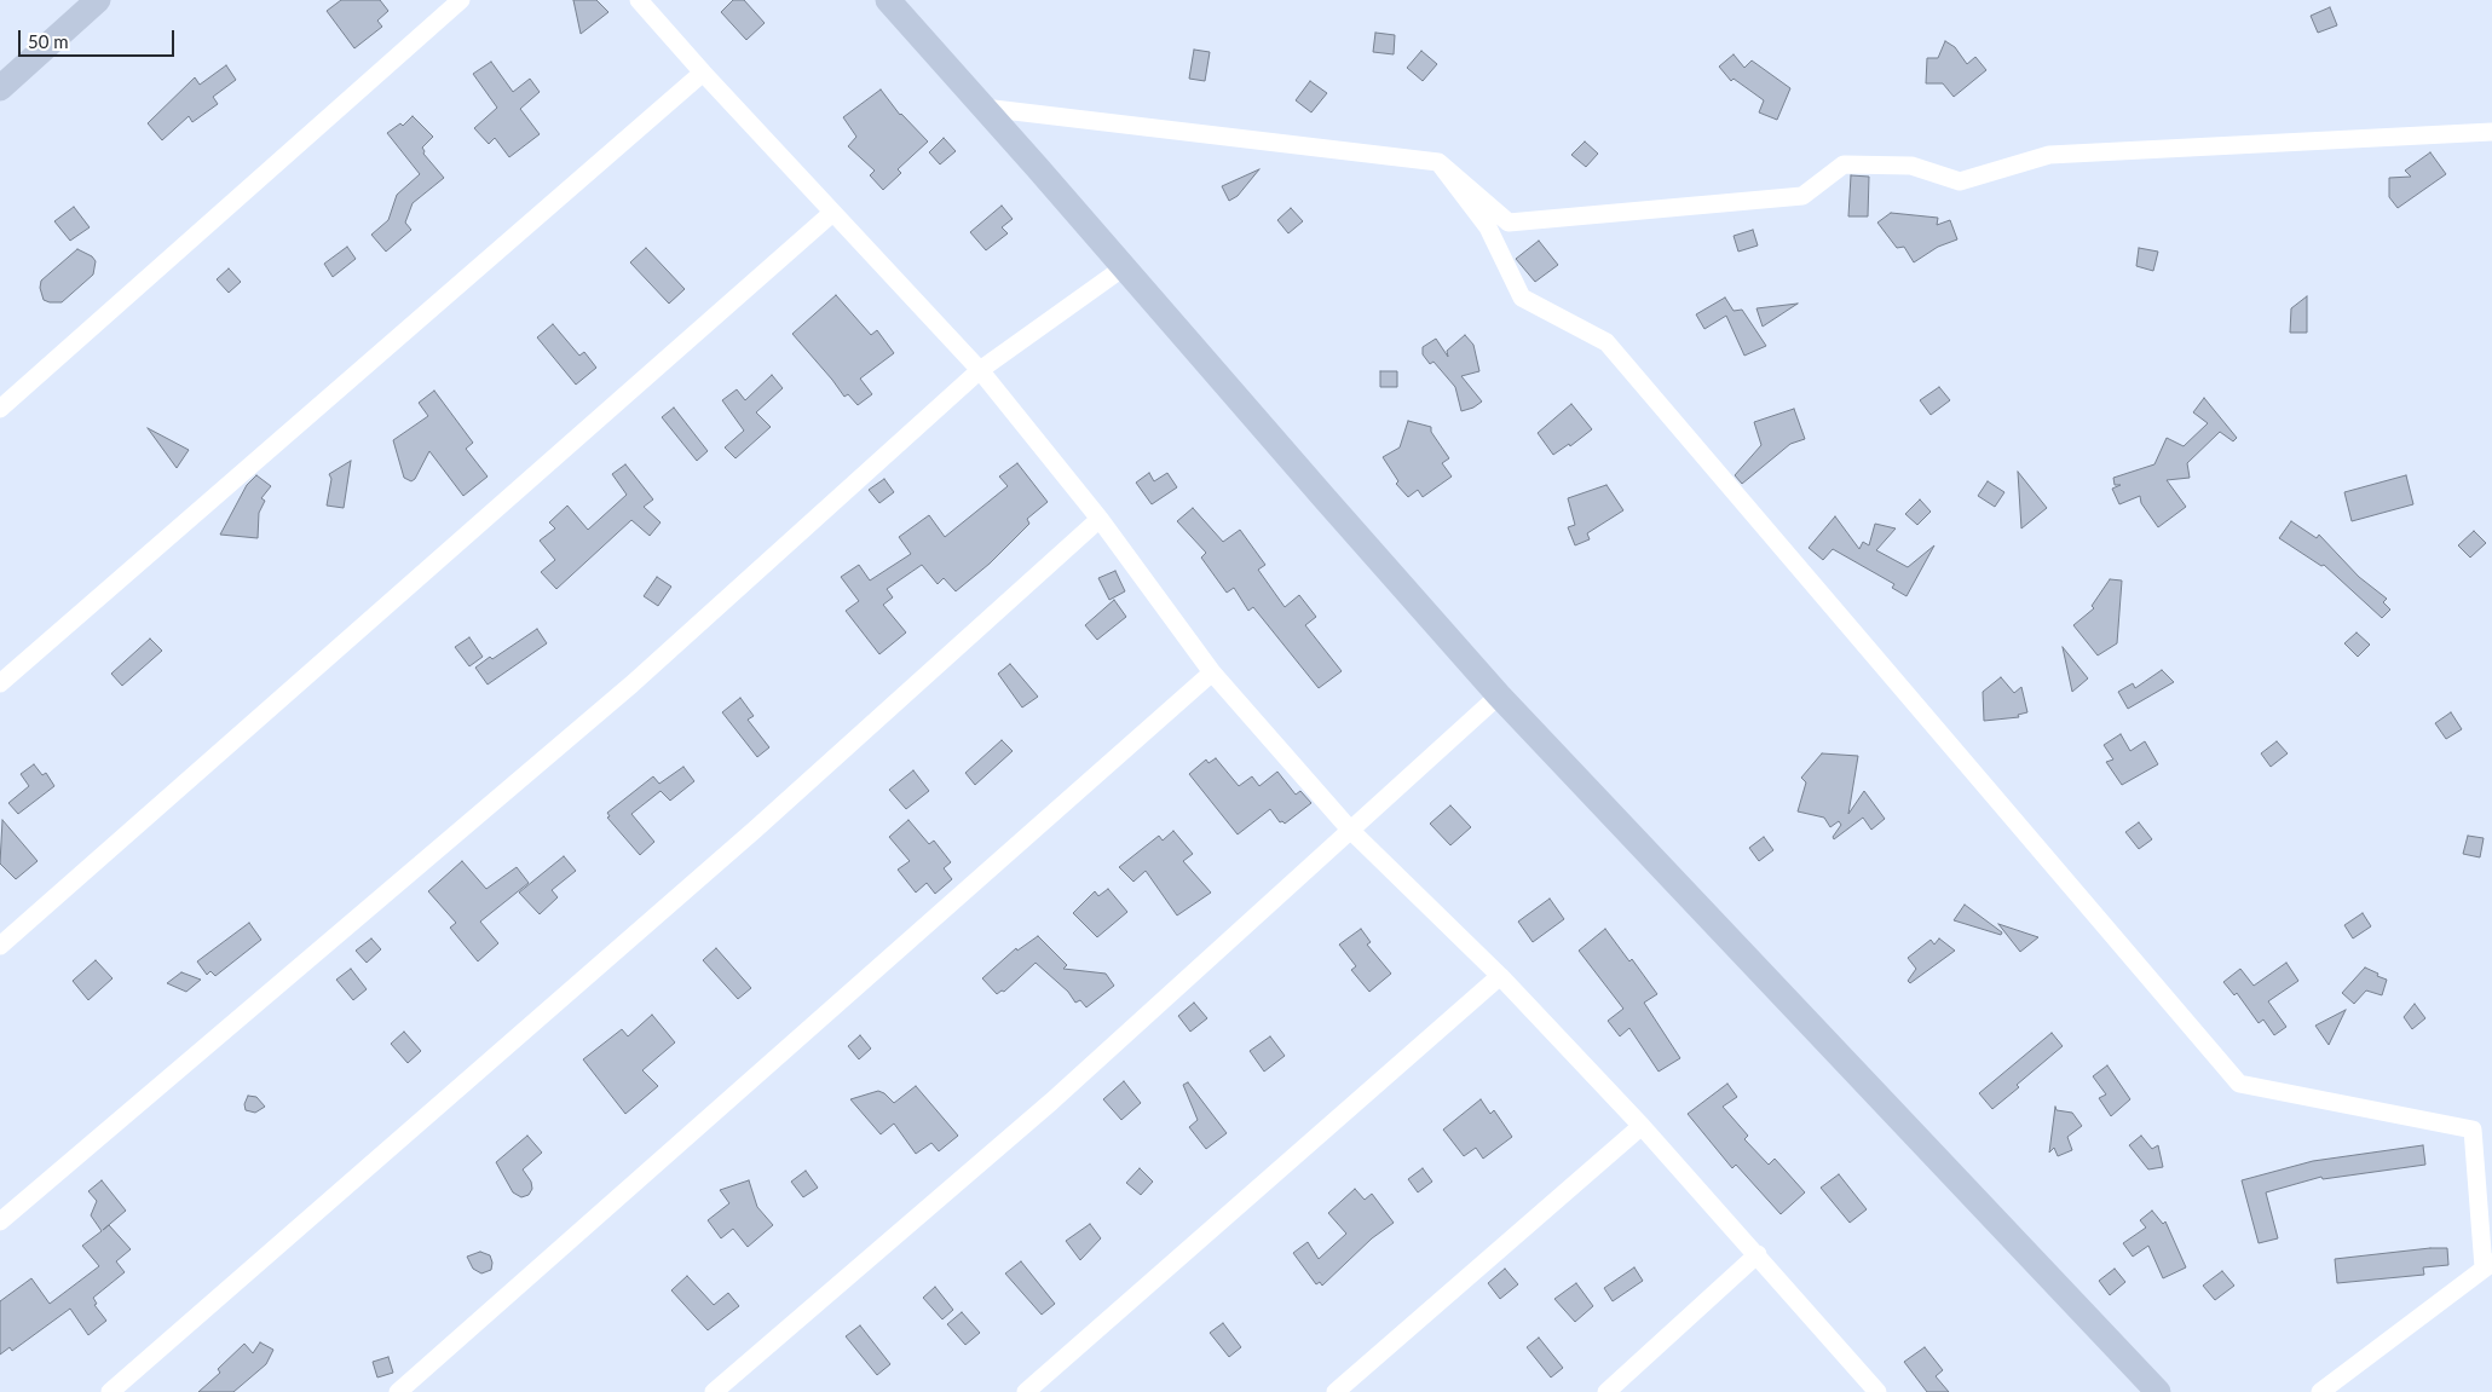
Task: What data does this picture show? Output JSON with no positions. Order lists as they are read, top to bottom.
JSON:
{
  "scale_bar": "50 m"
}
